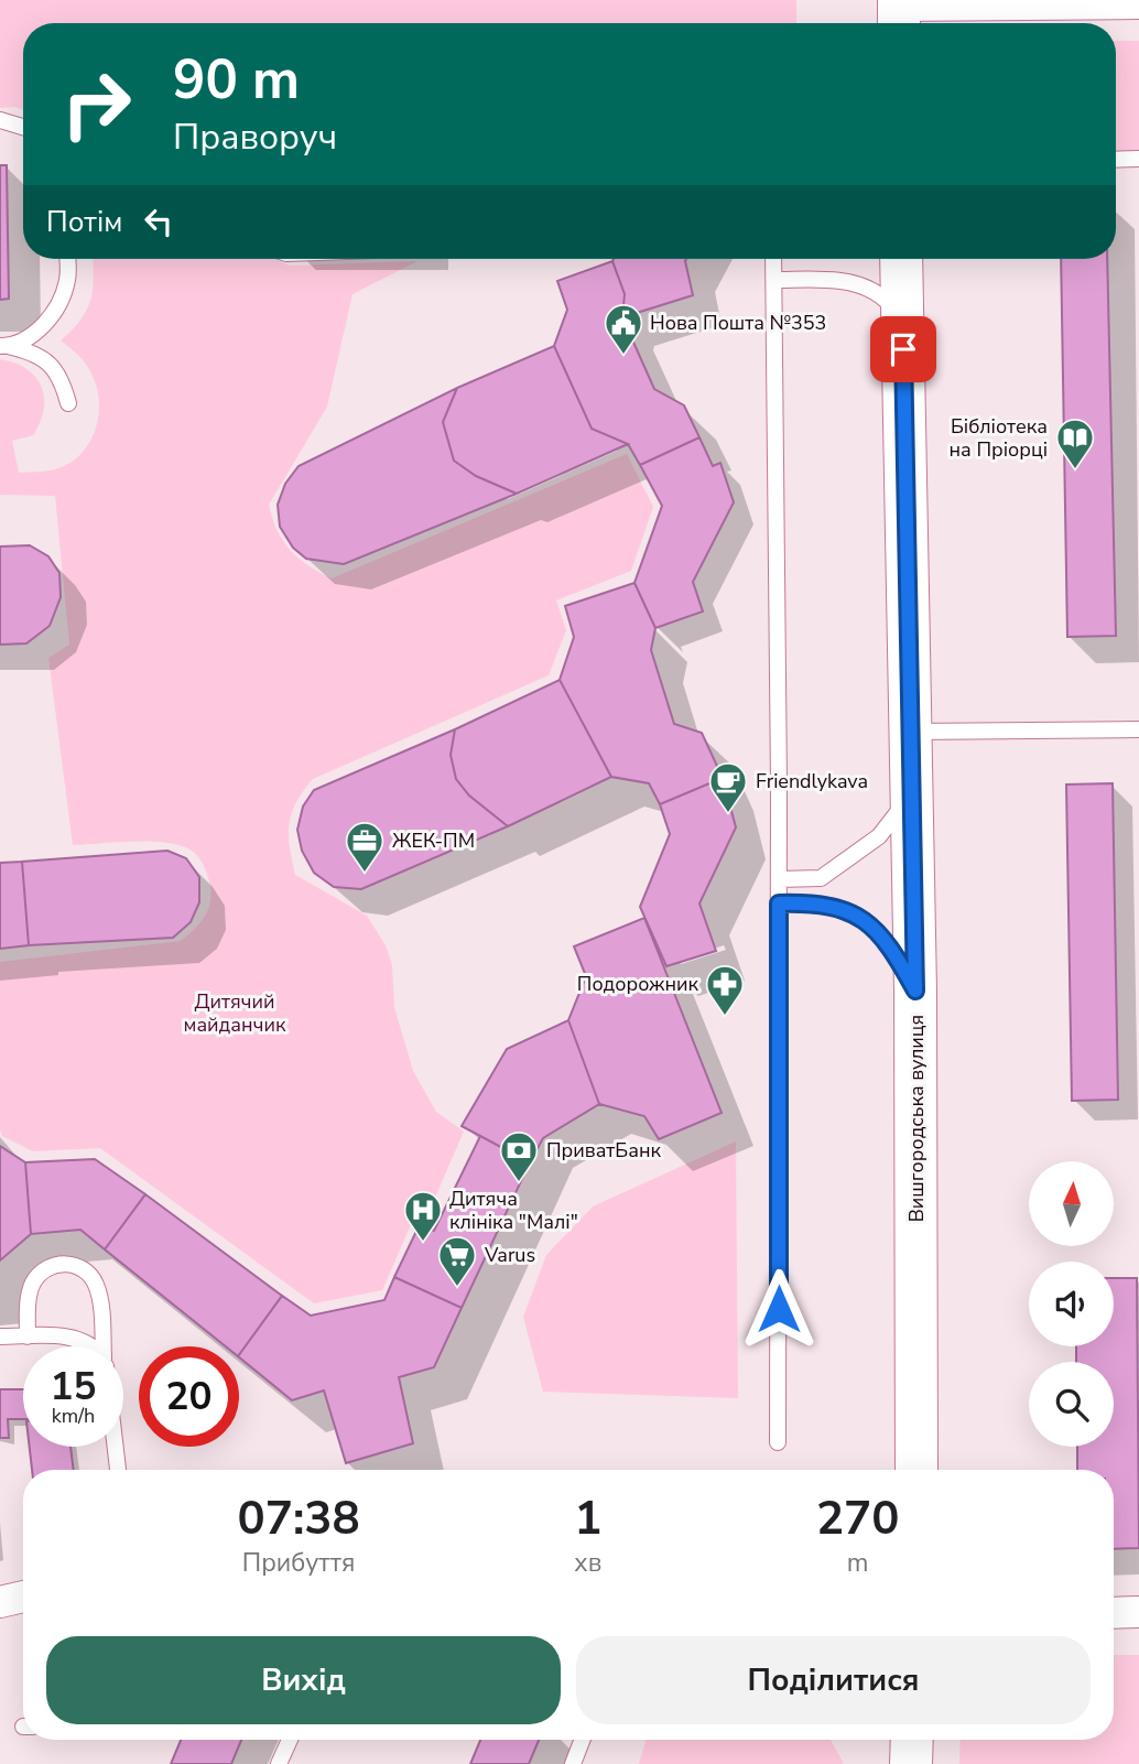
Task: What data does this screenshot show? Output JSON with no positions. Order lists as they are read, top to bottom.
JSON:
{
  "streets": {
    "main road": ["Вишгородська вулиця"]
  },
  "parks": ["Дитячий майданчик"],
  "places": {
    "public building": ["Нова Пошта №353"],
    "library": ["Бібліотека на Пріорці"],
    "cafe": ["Friendlykava"],
    "office": ["ЖЕК-ПМ"],
    "pharmacy": ["Подорожник"],
    "bank": ["ПриватБанк"],
    "hospital": ["Дитяча клініка \"Малі\""],
    "supermarket": ["Varus"]
  },
  "north": "top",
  "page": {
    "turn": ["90 m", "Праворуч"],
    "then": "Потім",
    "speed": "15 km/h",
    "limit": "20",
    "eta": [
      "07:38",
      "Прибуття",
      "1",
      "хв",
      "270",
      "m"
    ],
    "buttons": ["Вихід", "Поділитися"]
  }
}
